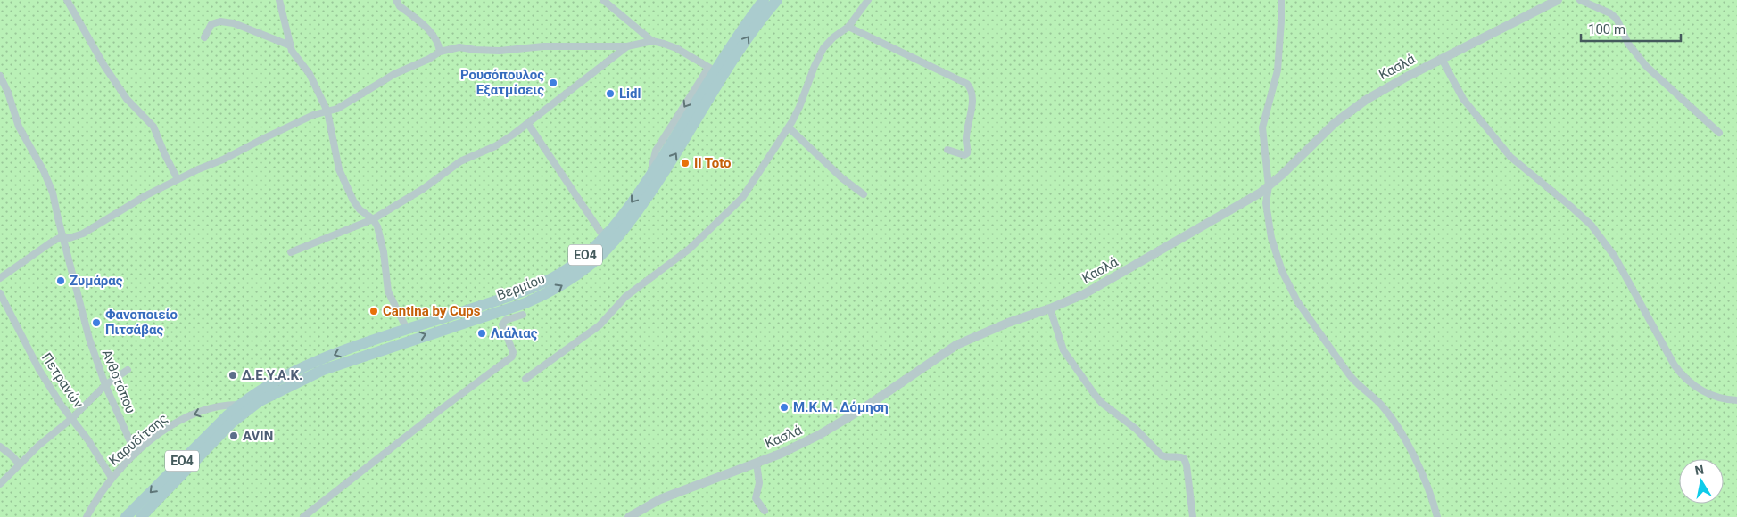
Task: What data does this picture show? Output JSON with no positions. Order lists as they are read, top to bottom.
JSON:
{
  "streets": {
    "main road": ["ΕΟ4", "Βερμίου"],
    "street": [
      "Κασλά",
      "Πετρανών",
      "Ανθοτόπου",
      "Καρυδίτσης"
    ]
  },
  "crossings": [
    ["Βερμίου", "Καρυδίτσης"],
    ["Πετρανών", "Καρυδίτσης"],
    ["Ανθοτόπου", "Καρυδίτσης"]
  ],
  "one_way": ["Καρυδίτσης"],
  "places": [
    "Ρουσόπουλος Εξατμίσεις",
    "Lidl",
    "Il Toto",
    "Ζυμάρας",
    "Cantina by Cups",
    "Φανοποιείο Πιτσάβας",
    "Λιάλιας",
    "Δ.Ε.Υ.Α.Κ.",
    "Μ.Κ.Μ. Δόμηση",
    "AVIN"
  ],
  "scale_bar": "100 m",
  "north": "top"
}
